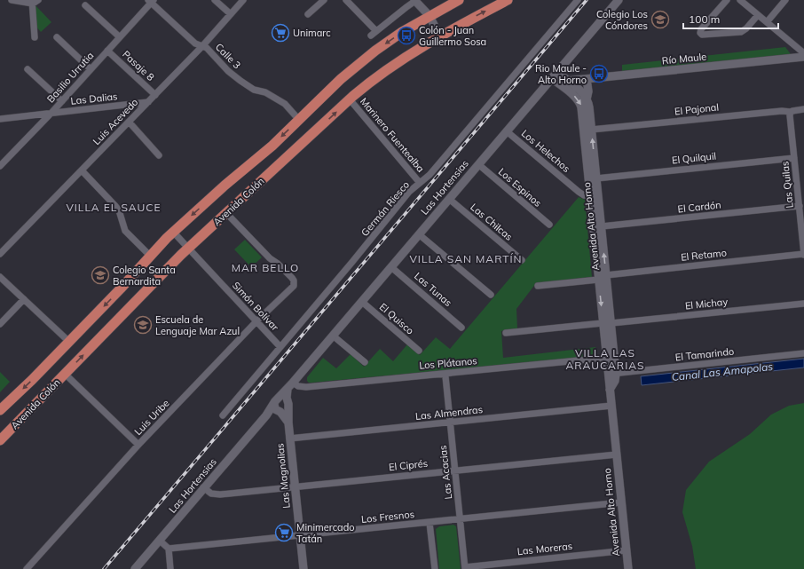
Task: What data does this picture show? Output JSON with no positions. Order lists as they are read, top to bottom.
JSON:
{
  "streets": {
    "main road": ["Avenida Colón"],
    "street": [
      "Calle 3",
      "Río Maule",
      "Pasaje 8",
      "Basilio Urrutia",
      "Las Dalias",
      "El Pajonal",
      "Luis Acevedo",
      "Marinero Fuentealba",
      "Los Helechos",
      "El Quilquil",
      "Las Quilas",
      "Las Hortensias",
      "Los Espinos",
      "El Cardón",
      "Germán Riesco",
      "Las Chilcas",
      "Avenida Alto Horno",
      "El Retamo",
      "Las Tunas",
      "El Michay",
      "Simón Bolívar",
      "El Quisco",
      "El Tamarindo",
      "Los Plátanos",
      "Las Almendras",
      "Luis Uribe",
      "El Ciprés",
      "Las Acacias",
      "Las Magnolias",
      "Los Fresnos",
      "Las Moreras"
    ]
  },
  "crossings": [
    ["Calle 3", "Basilio Urrutia"],
    ["Calle 3", "Luis Acevedo"],
    ["Calle 3", "Avenida Colón"],
    ["Río Maule", "Avenida Alto Horno"],
    ["Pasaje 8", "Basilio Urrutia"],
    ["Pasaje 8", "Luis Acevedo"],
    ["Basilio Urrutia", "Las Dalias"],
    ["Las Dalias", "Luis Acevedo"],
    ["El Pajonal", "Las Quilas"],
    ["El Pajonal", "Avenida Alto Horno"],
    ["Marinero Fuentealba", "Avenida Colón"],
    ["Marinero Fuentealba", "Germán Riesco"],
    ["Los Helechos", "Las Hortensias"],
    ["Los Helechos", "Avenida Alto Horno"],
    ["El Quilquil", "Las Quilas"],
    ["El Quilquil", "Avenida Alto Horno"],
    ["Las Quilas", "El Cardón"],
    ["Las Quilas", "El Retamo"],
    ["Las Hortensias", "Los Espinos"],
    ["Las Hortensias", "Las Chilcas"],
    ["Las Hortensias", "Avenida Alto Horno"],
    ["Las Hortensias", "Las Tunas"],
    ["Las Hortensias", "El Quisco"],
    ["Las Hortensias", "Los Plátanos"],
    ["Las Hortensias", "El Ciprés"],
    ["Las Hortensias", "Las Magnolias"],
    ["Avenida Colón", "Simón Bolívar"],
    ["Avenida Colón", "Luis Uribe"],
    ["El Cardón", "Avenida Alto Horno"],
    ["Germán Riesco", "Simón Bolívar"],
    ["Avenida Alto Horno", "El Retamo"],
    ["Avenida Alto Horno", "El Michay"],
    ["Avenida Alto Horno", "El Tamarindo"],
    ["Avenida Alto Horno", "Los Plátanos"],
    ["Avenida Alto Horno", "Las Almendras"],
    ["Avenida Alto Horno", "El Ciprés"],
    ["Avenida Alto Horno", "Los Fresnos"],
    ["Avenida Alto Horno", "Las Moreras"],
    ["Simón Bolívar", "Luis Uribe"],
    ["Los Plátanos", "Las Acacias"],
    ["Las Almendras", "Las Acacias"],
    ["Las Almendras", "Las Magnolias"],
    ["El Ciprés", "Las Acacias"],
    ["El Ciprés", "Las Magnolias"],
    ["Las Acacias", "Los Fresnos"],
    ["Las Acacias", "Las Moreras"],
    ["Las Magnolias", "Los Fresnos"]
  ],
  "districts": [
    "VILLA EL SAUCE",
    "VILLA SAN MARTÍN",
    "MAR BELLO",
    "VILLA LAS ARAUCARIAS"
  ],
  "water": ["Canal Las Amapolas"],
  "places": {
    "school or university": ["Colegio Los Cóndores", "Colegio Santa Bernardita", "Escuela de Lenguaje Mar Azul"],
    "supermarket": ["Unimarc", "Minimercado Tatán"],
    "bus stop": ["Colón - Juan Guillermo Sosa", "Rio Maule - Alto Horno"]
  },
  "scale_bar": "100 m"
}
